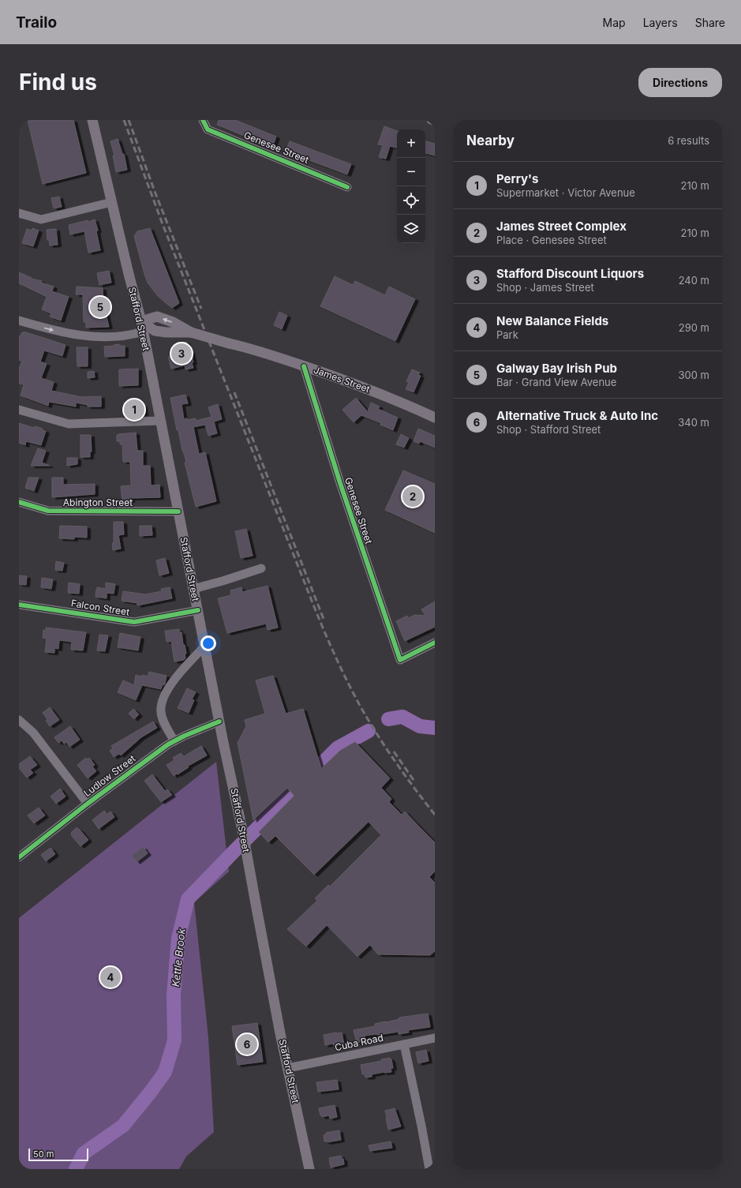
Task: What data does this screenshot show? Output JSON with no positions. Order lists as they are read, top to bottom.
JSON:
{
  "streets": {
    "main road": ["Stafford Street", "James Street"],
    "street": [
      "Genesee Street",
      "Abington Street",
      "Falcon Street",
      "Ludlow Street",
      "Cuba Road"
    ]
  },
  "crossings": [
    ["Genesee Street", "James Street"],
    ["Stafford Street", "James Street"],
    ["Stafford Street", "Abington Street"],
    ["Stafford Street", "Falcon Street"],
    ["Stafford Street", "Ludlow Street"],
    ["Stafford Street", "Cuba Road"]
  ],
  "water": ["Kettle Brook"],
  "scale_bar": "50 m",
  "page": {
    "header": "Trailo",
    "nav": ["Map", "Layers", "Share"],
    "buttons": "Directions",
    "title": "Find us",
    "heading": ["Nearby", "6 results"],
    "map_buttons": ["+", "−"],
    "list": [
      {
        "mark": "1",
        "name": "Perry's",
        "note": "Supermarket · Victor Avenue",
        "value": "210 m"
      },
      {
        "mark": "2",
        "name": "James Street Complex",
        "note": "Place · Genesee Street",
        "value": "210 m"
      },
      {
        "mark": "3",
        "name": "Stafford Discount Liquors",
        "note": "Shop · James Street",
        "value": "240 m"
      },
      {
        "mark": "4",
        "name": "New Balance Fields",
        "note": "Park",
        "value": "290 m"
      },
      {
        "mark": "5",
        "name": "Galway Bay Irish Pub",
        "note": "Bar · Grand View Avenue",
        "value": "300 m"
      },
      {
        "mark": "6",
        "name": "Alternative Truck & Auto Inc",
        "note": "Shop · Stafford Street",
        "value": "340 m"
      }
    ],
    "pins": [
      "5",
      "3",
      "1",
      "2",
      "4",
      "6"
    ],
    "scale": "50 m"
  }
}
